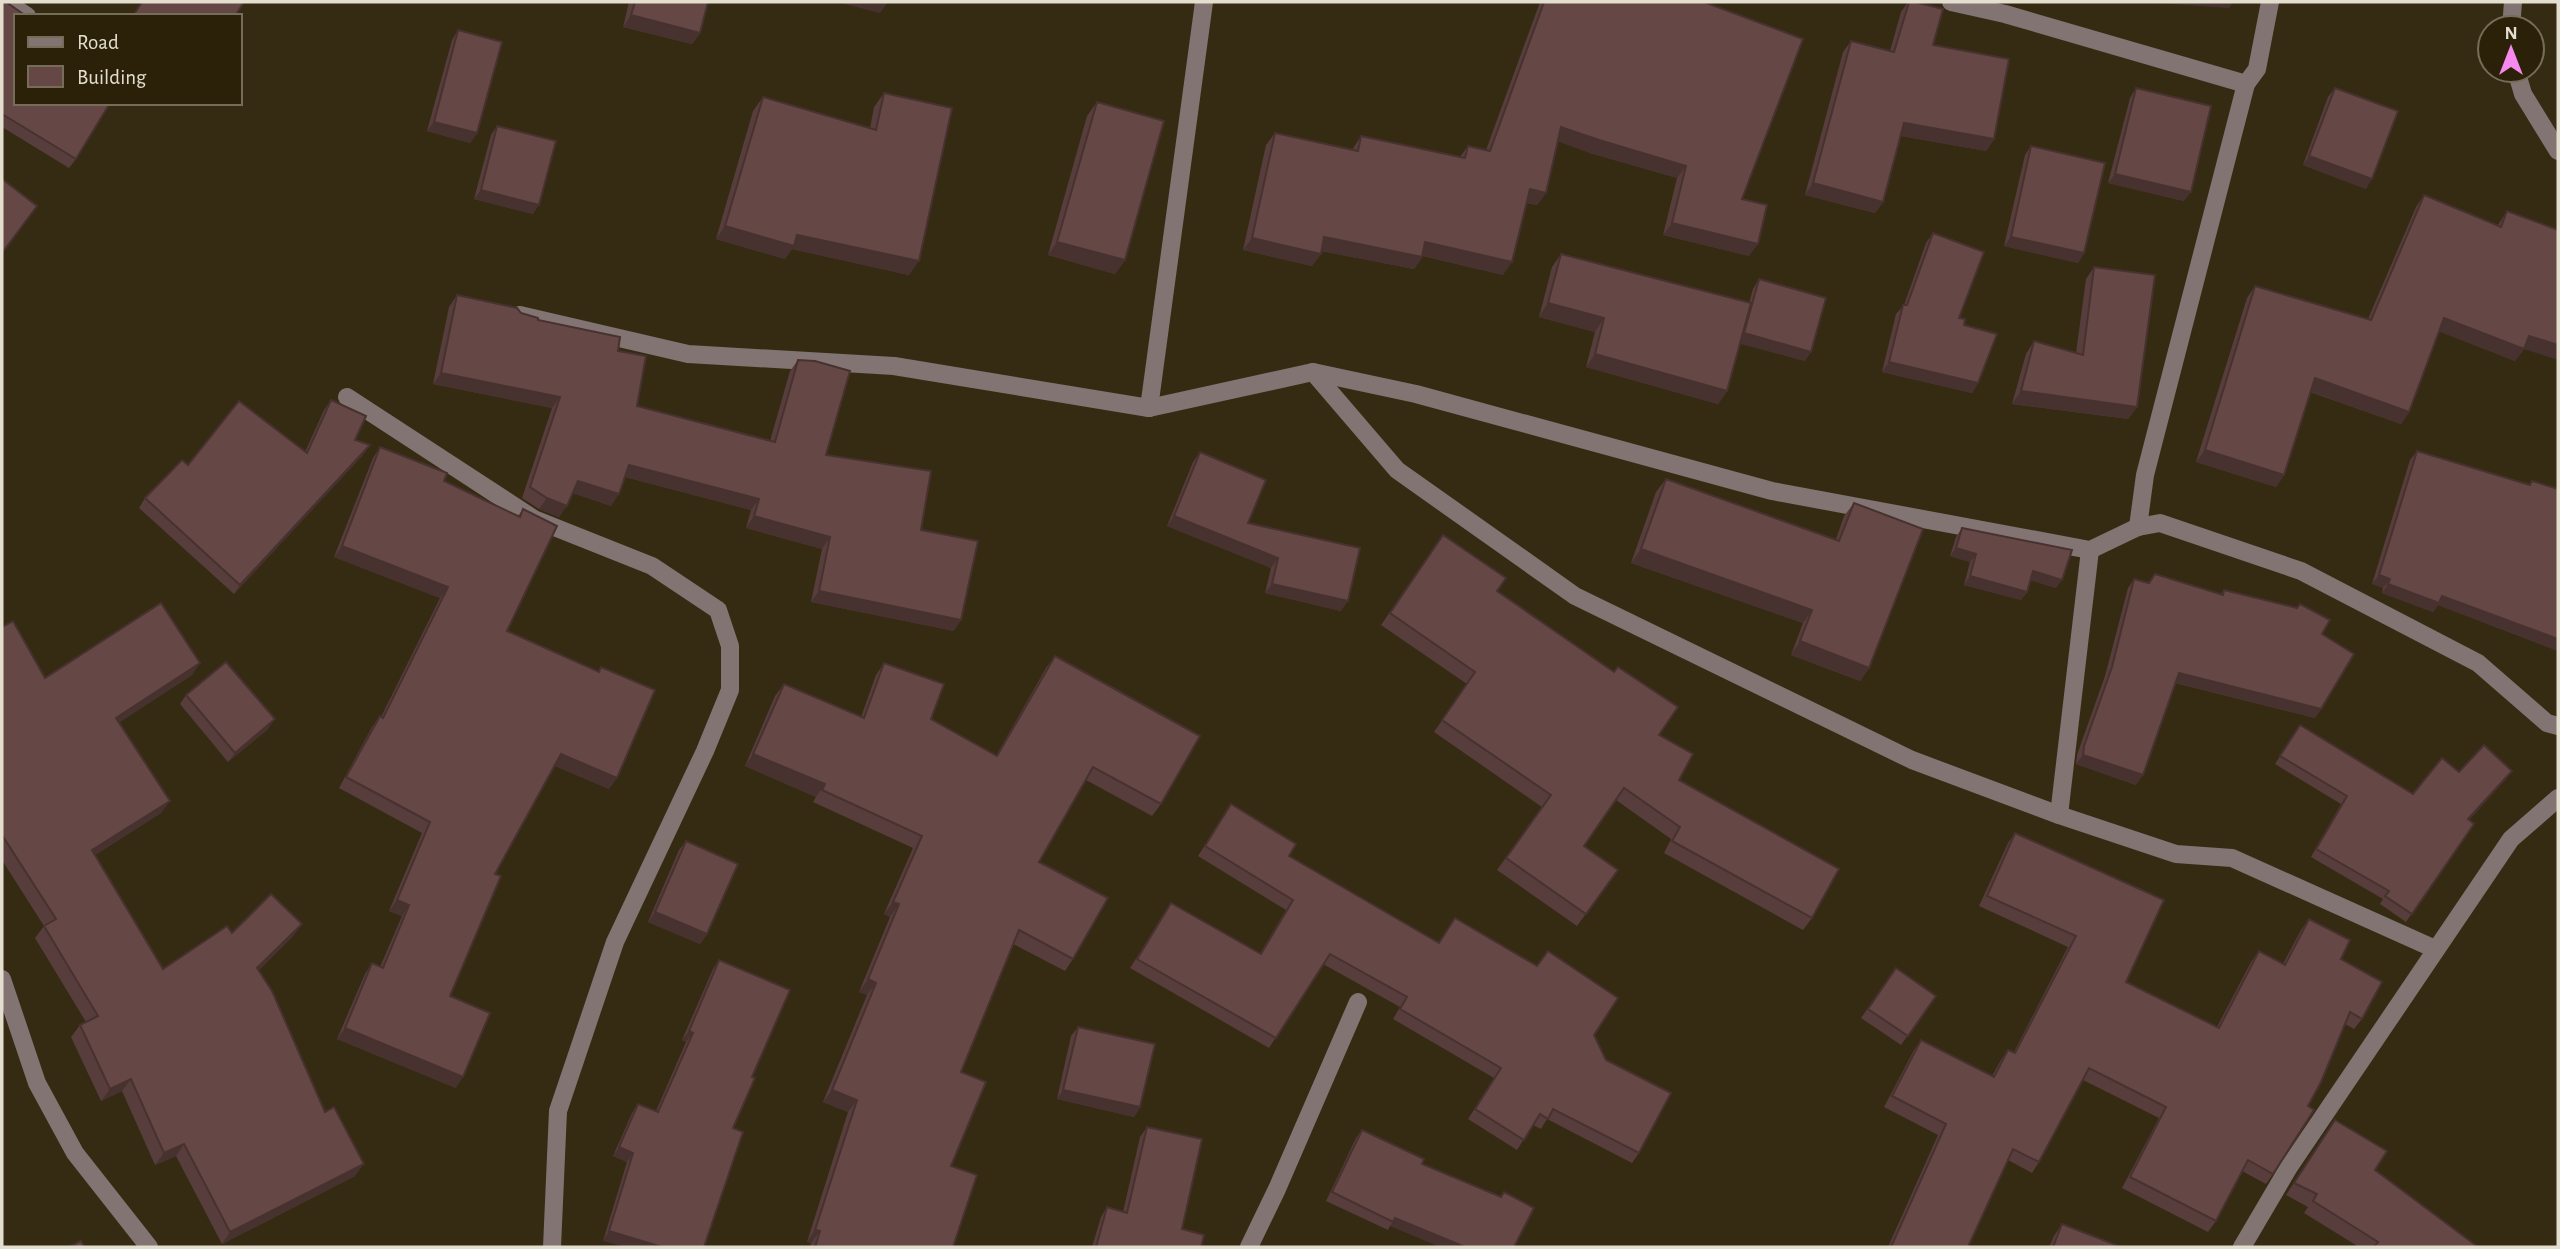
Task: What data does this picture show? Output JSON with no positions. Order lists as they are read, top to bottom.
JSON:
{
  "legend": ["Road", "Building"],
  "north": "top"
}
